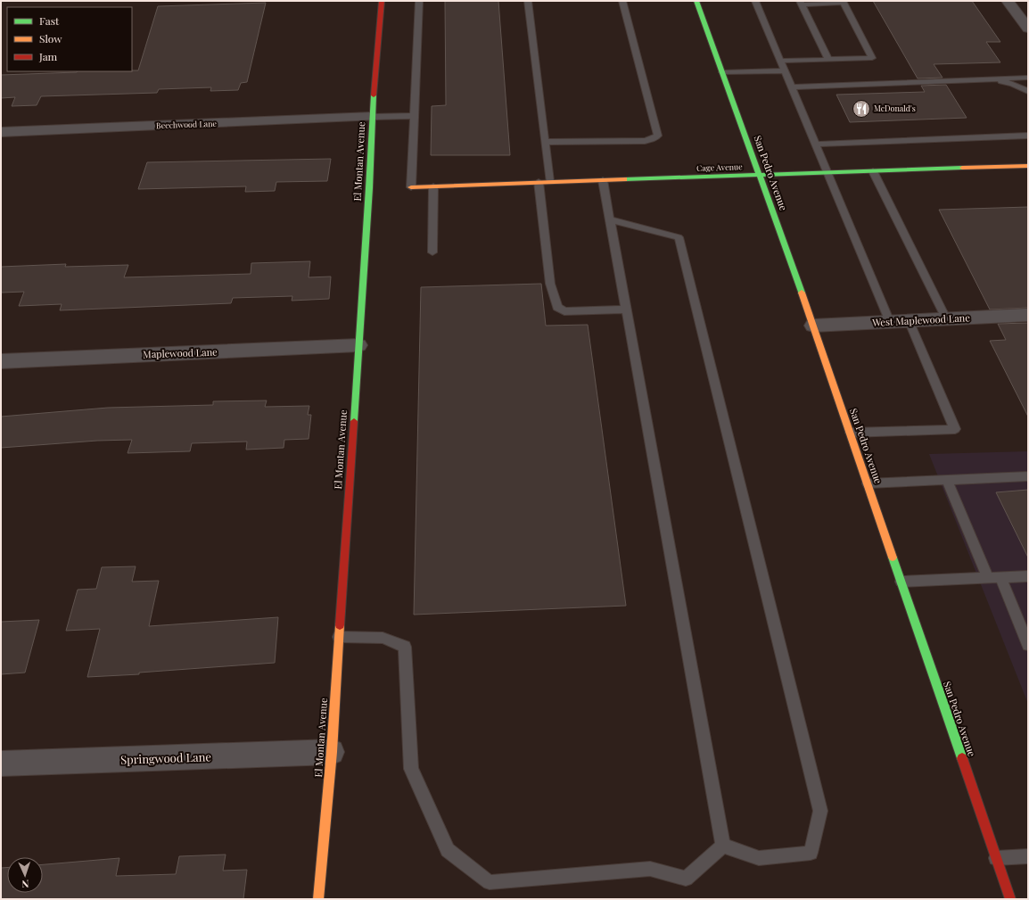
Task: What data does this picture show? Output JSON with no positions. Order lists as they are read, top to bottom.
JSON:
{
  "streets": {
    "street": [
      "Beechwood Lane",
      "El Montan Avenue",
      "Cage Avenue",
      "San Pedro Avenue",
      "West Maplewood Lane",
      "Maplewood Lane",
      "Springwood Lane"
    ]
  },
  "crossings": [
    ["Beechwood Lane", "El Montan Avenue"],
    ["El Montan Avenue", "Maplewood Lane"],
    ["El Montan Avenue", "Springwood Lane"],
    ["Cage Avenue", "San Pedro Avenue"],
    ["San Pedro Avenue", "West Maplewood Lane"]
  ],
  "places": {
    "restaurant": ["McDonald's"]
  },
  "legend": ["Fast", "Slow", "Jam"],
  "north": "bottom"
}
